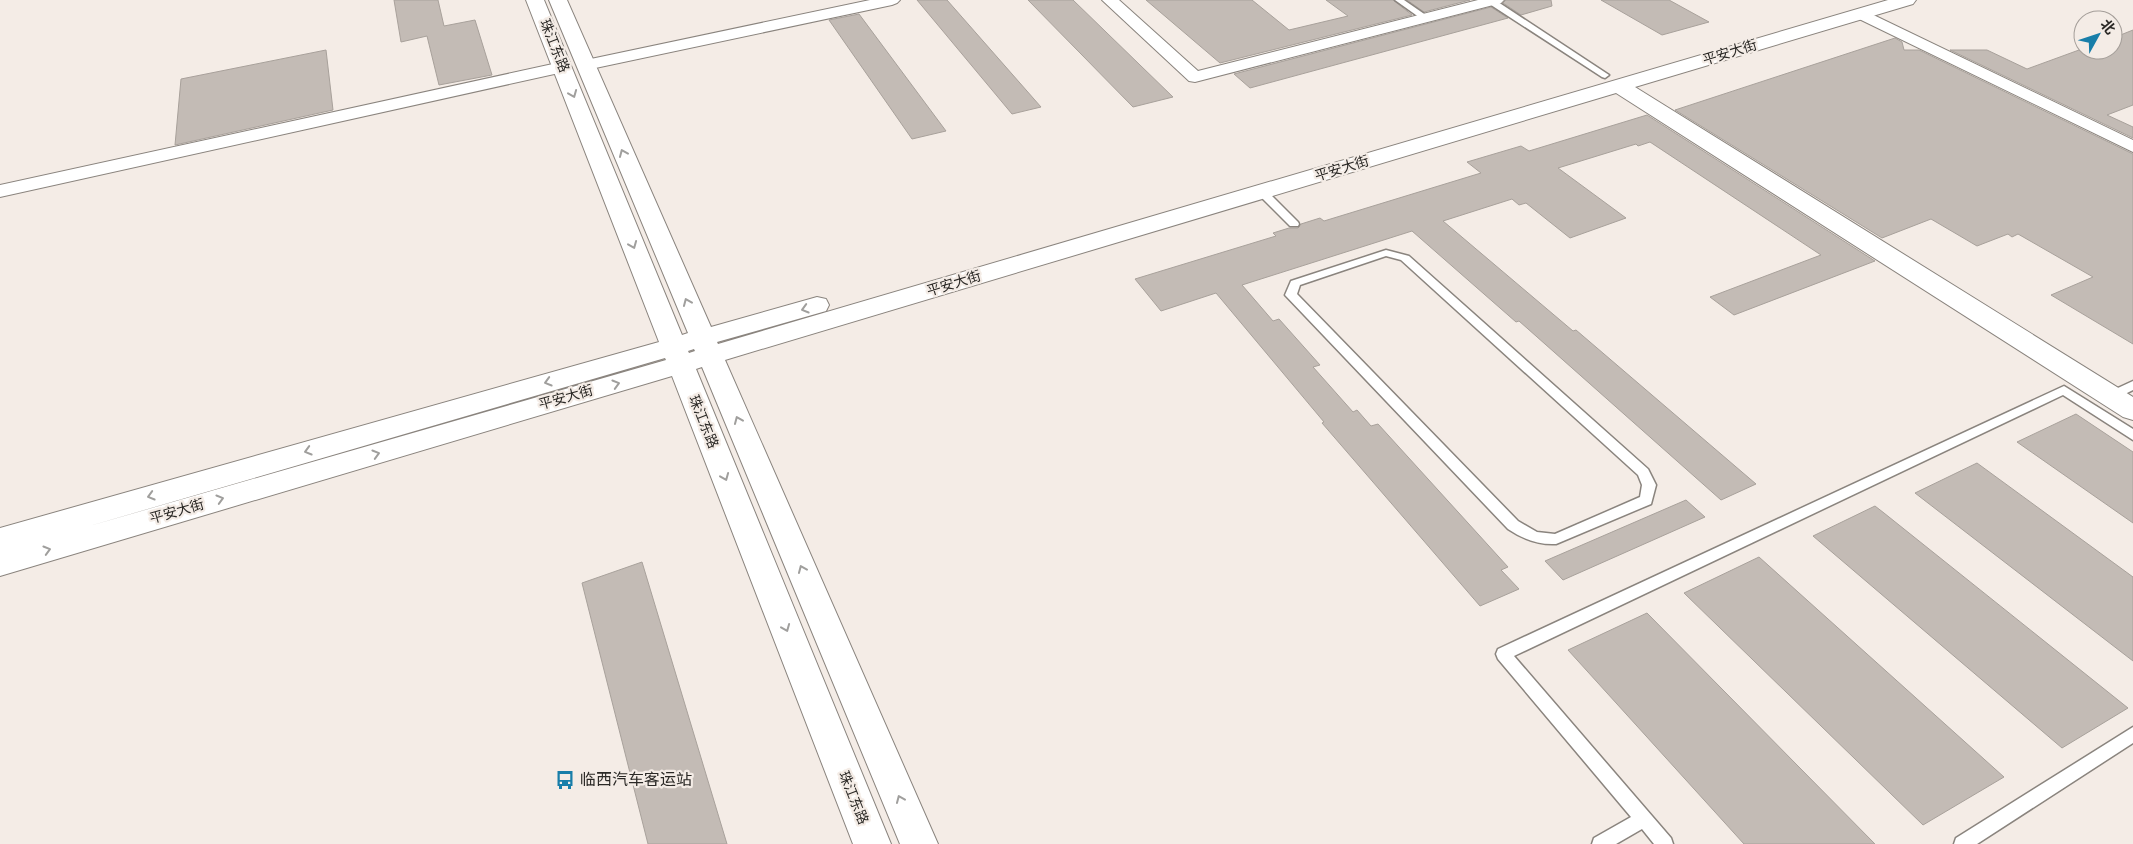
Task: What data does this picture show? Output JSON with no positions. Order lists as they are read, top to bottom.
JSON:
{
  "streets": {
    "main road": ["珠江东路", "平安大街"]
  },
  "crossings": [
    ["珠江东路", "平安大街"]
  ],
  "places": {
    "bus stop": ["临西汽车客运站"]
  },
  "north": "top right"
}
